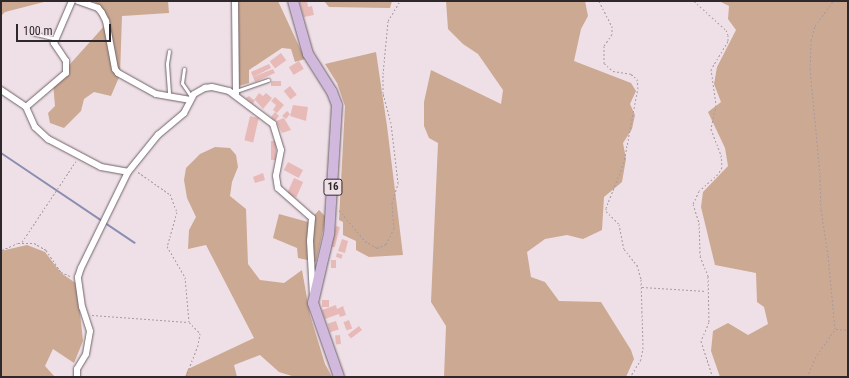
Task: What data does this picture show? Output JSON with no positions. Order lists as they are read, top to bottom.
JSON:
{
  "streets": {
    "main road": ["16"]
  },
  "scale_bar": "100 m"
}
